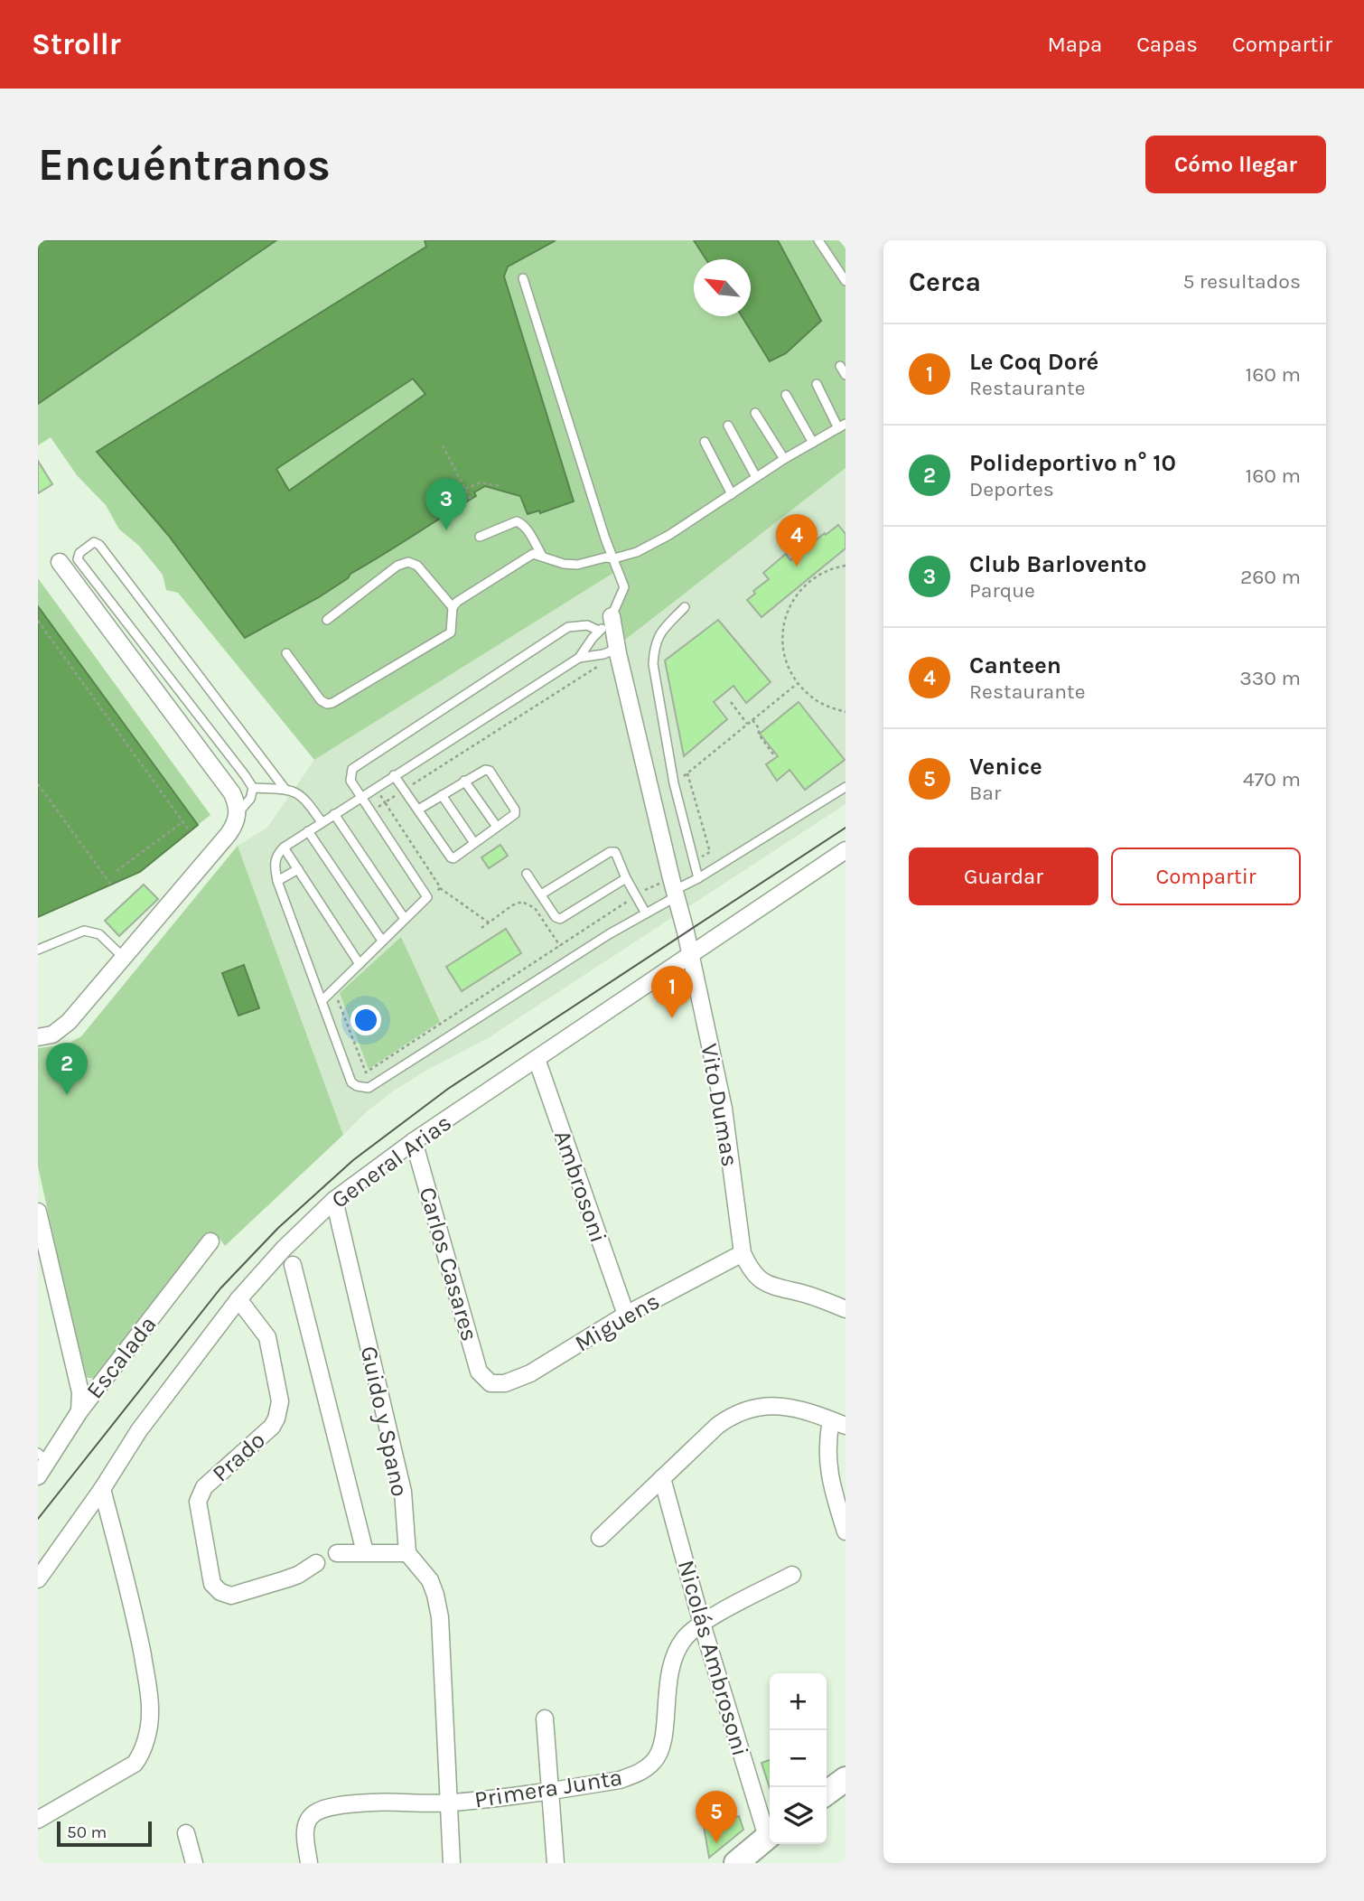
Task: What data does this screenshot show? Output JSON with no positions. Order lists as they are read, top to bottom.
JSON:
{
  "streets": {
    "street": [
      "Vito Dumas",
      "General Arias",
      "Ambrosoni",
      "Carlos Casares",
      "Miguens",
      "Escalada",
      "Guido y Spano",
      "Prado",
      "Nicolás Ambrosoni",
      "Primera Junta"
    ]
  },
  "crossings": [
    ["Vito Dumas", "General Arias"],
    ["Vito Dumas", "Miguens"],
    ["General Arias", "Ambrosoni"],
    ["General Arias", "Carlos Casares"],
    ["General Arias", "Guido y Spano"],
    ["General Arias", "Prado"],
    ["Ambrosoni", "Miguens"],
    ["Carlos Casares", "Miguens"],
    ["Nicolás Ambrosoni", "Primera Junta"]
  ],
  "scale_bar": "50 m",
  "north": "top left",
  "page": {
    "header": "Strollr",
    "nav": ["Mapa", "Capas", "Compartir"],
    "buttons": [
      "Cómo llegar",
      ["Guardar", "Compartir"]
    ],
    "title": "Encuéntranos",
    "heading": ["Cerca", "5 resultados"],
    "list": [
      {
        "mark": "1",
        "name": "Le Coq Doré",
        "note": "Restaurante",
        "value": "160 m"
      },
      {
        "mark": "2",
        "name": "Polideportivo n° 10",
        "note": "Deportes",
        "value": "160 m"
      },
      {
        "mark": "3",
        "name": "Club Barlovento",
        "note": "Parque",
        "value": "260 m"
      },
      {
        "mark": "4",
        "name": "Canteen",
        "note": "Restaurante",
        "value": "330 m"
      },
      {
        "mark": "5",
        "name": "Venice",
        "note": "Bar",
        "value": "470 m"
      }
    ],
    "pins": [
      "3",
      "4",
      "1",
      "2",
      "5"
    ],
    "map_buttons": ["+", "−"],
    "scale": "50 m"
  }
}
